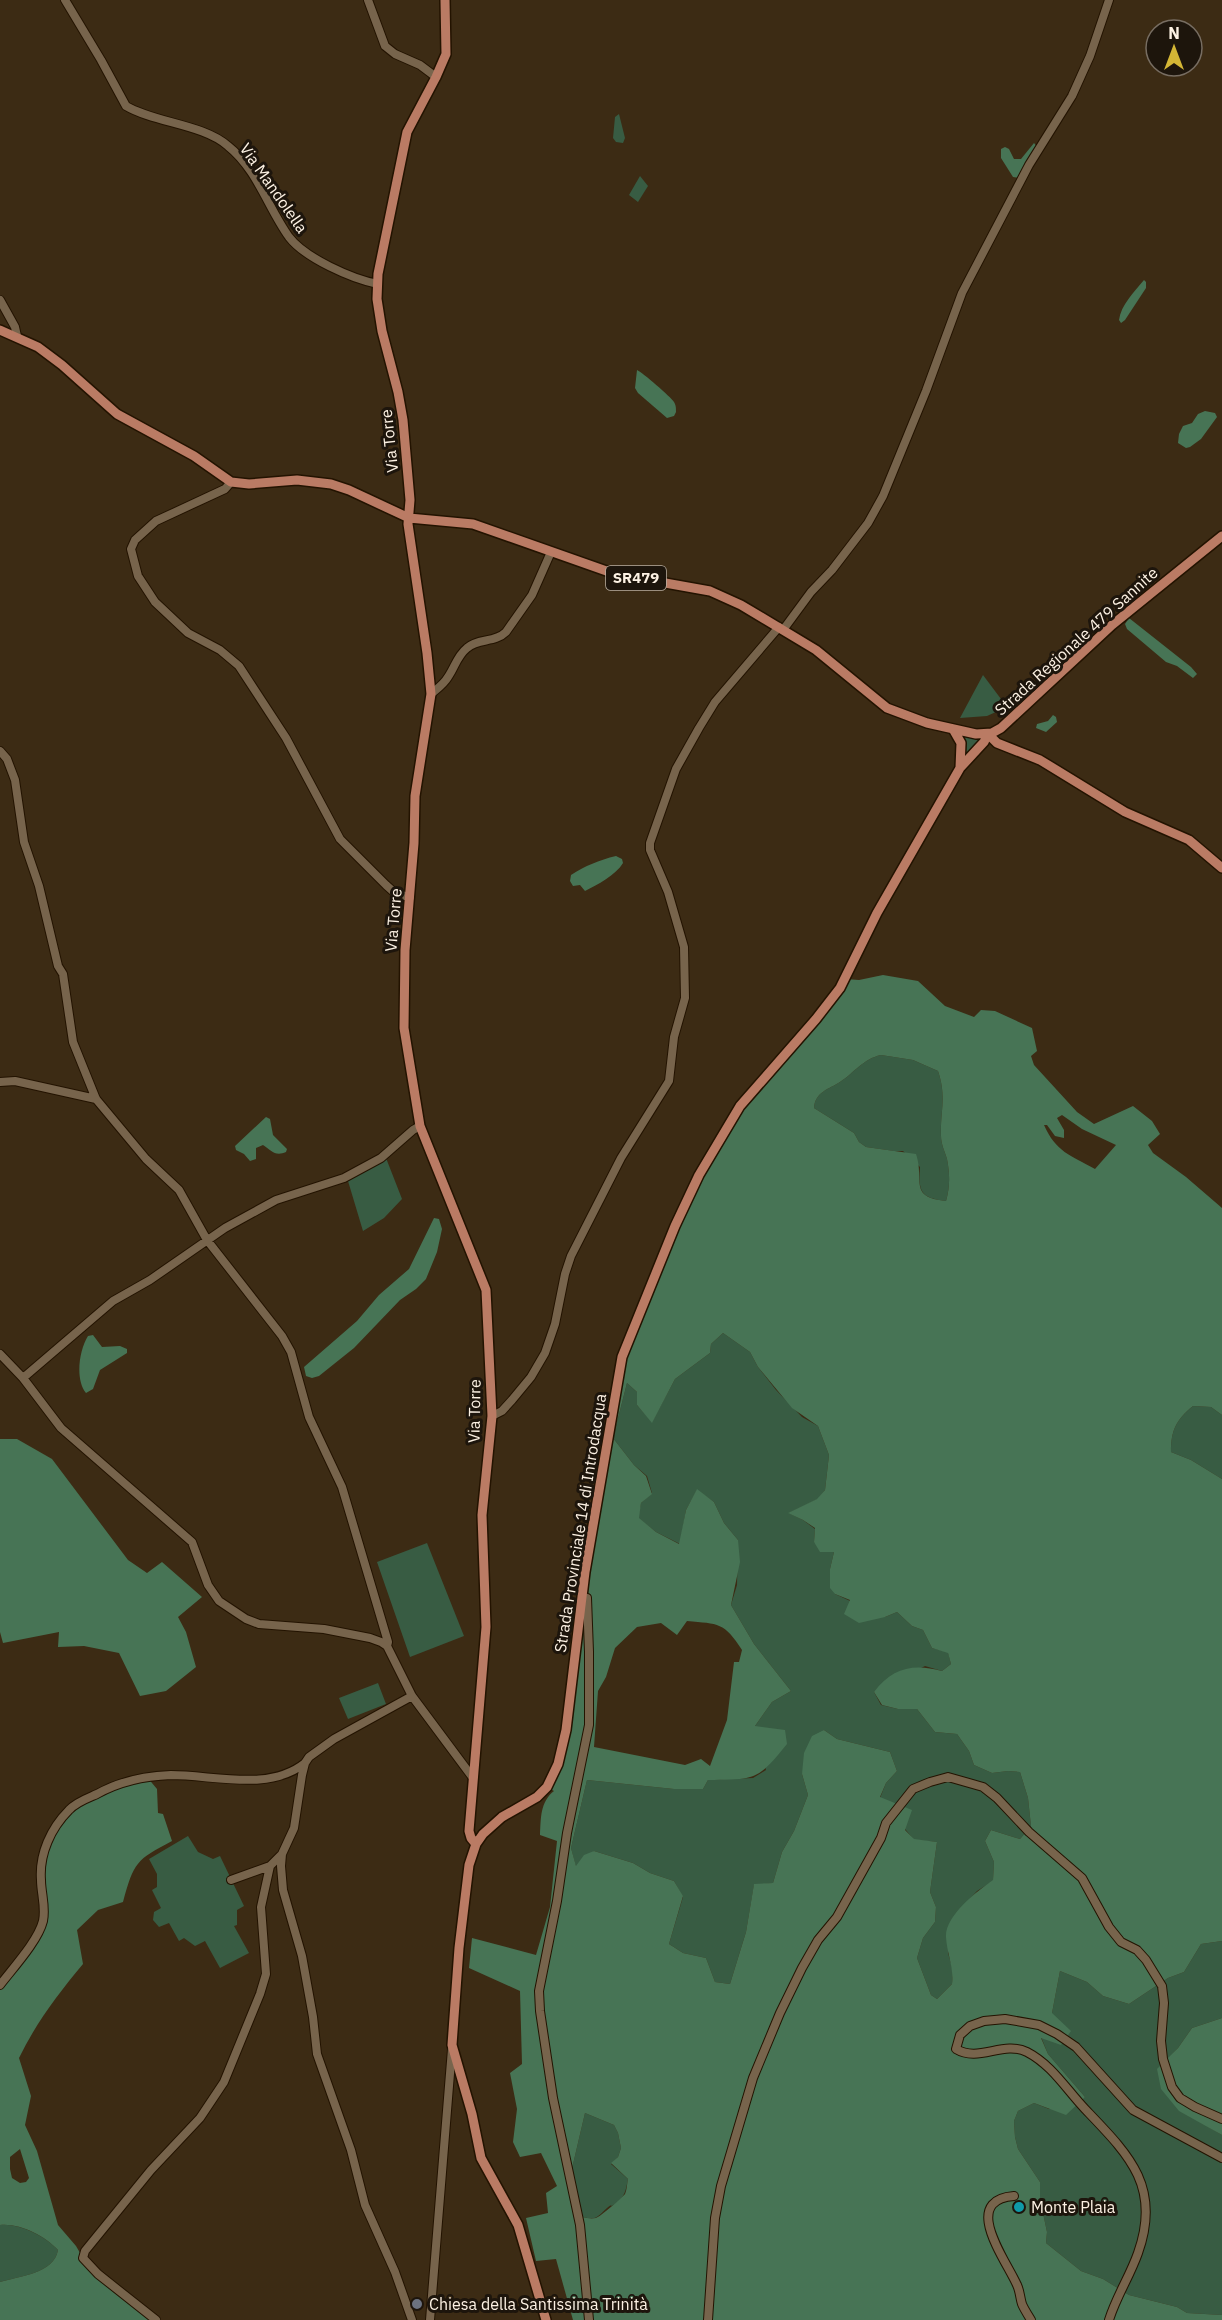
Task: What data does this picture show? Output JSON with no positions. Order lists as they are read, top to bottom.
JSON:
{
  "streets": {
    "main road": [
      "Via Torre",
      "SR479",
      "Strada Regionale 479 Sannite",
      "Strada Provinciale 14 di Introdacqua"
    ],
    "street": ["Via Mandolella"]
  },
  "crossings": [
    ["Via Mandolella", "Via Torre"],
    ["Via Torre", "Strada Regionale 479 Sannite"],
    ["Via Torre", "Strada Provinciale 14 di Introdacqua"],
    ["Strada Regionale 479 Sannite", "Strada Provinciale 14 di Introdacqua"]
  ],
  "places": ["Monte Plaia", "Chiesa della Santissima Trinità"],
  "north": "top"
}
